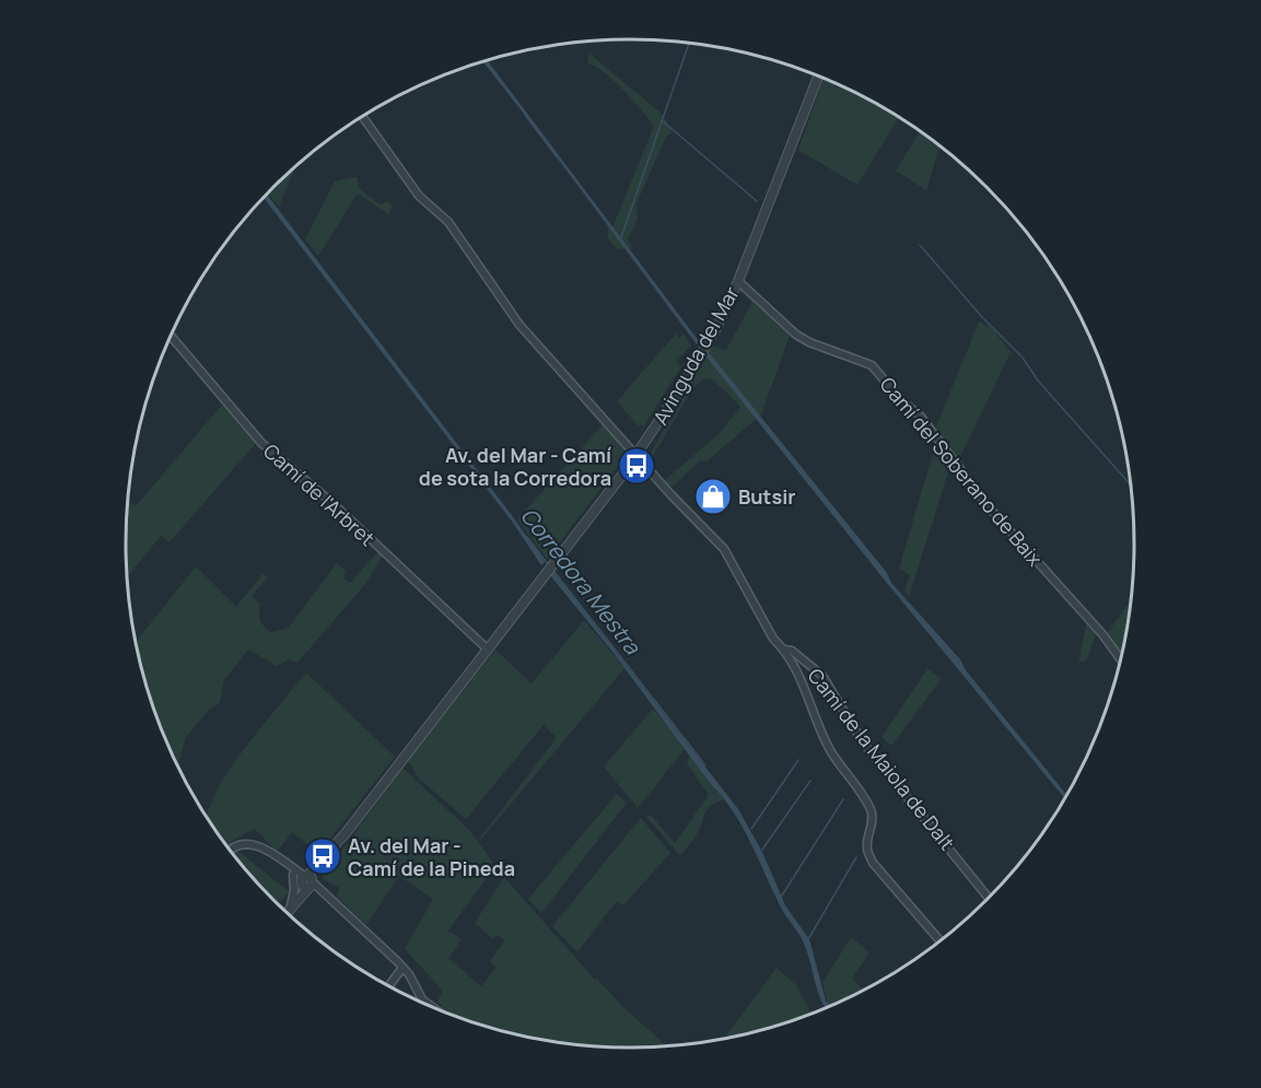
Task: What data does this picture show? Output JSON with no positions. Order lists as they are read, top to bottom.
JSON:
{
  "streets": {
    "street": [
      "Avinguda del Mar",
      "Camí del Soberano de Baix",
      "Camí de l'Arbret",
      "Camí de la Maiola de Dalt"
    ]
  },
  "crossings": [
    ["Avinguda del Mar", "Camí del Soberano de Baix"],
    ["Avinguda del Mar", "Camí de l'Arbret"]
  ],
  "water": ["Corredora Mestra"],
  "places": {
    "bus stop": ["Av. del Mar - Camí de sota la Corredora", "Av. del Mar - Camí de la Pineda"],
    "shop": ["Butsir"]
  }
}
